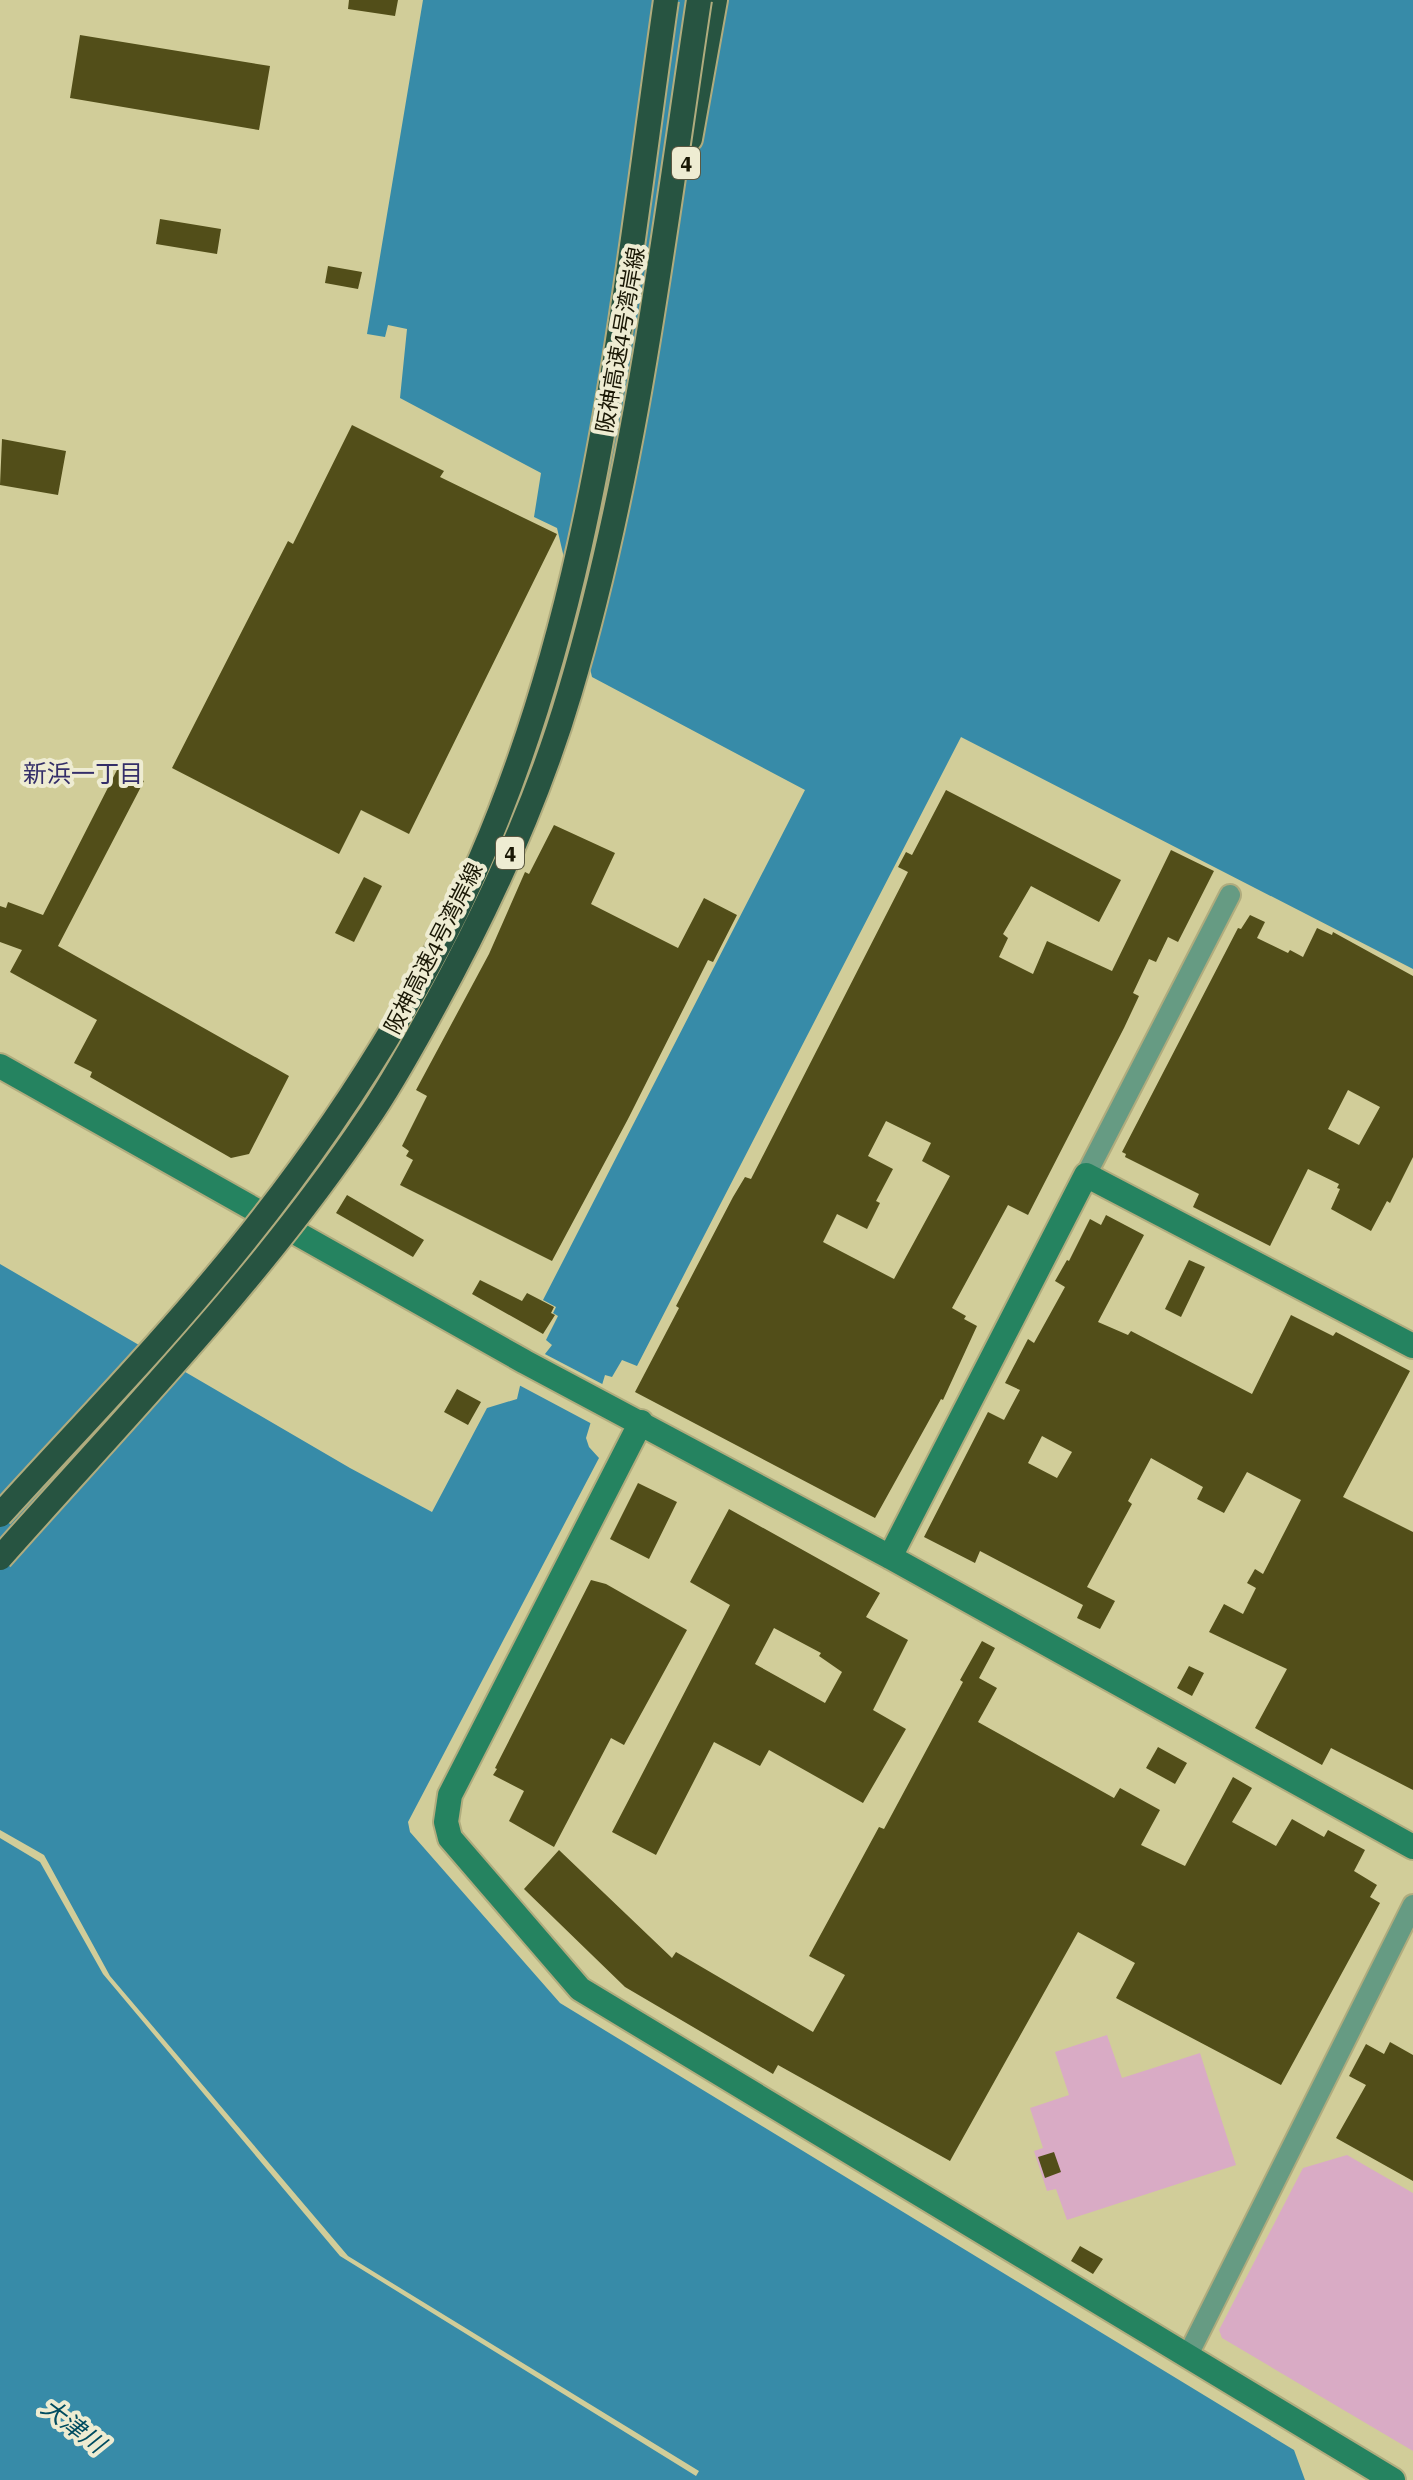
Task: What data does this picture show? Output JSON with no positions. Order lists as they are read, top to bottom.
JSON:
{
  "streets": {
    "highway": ["4", "阪神高速4号湾岸線"]
  },
  "crossings": [
    ["4", "阪神高速4号湾岸線"]
  ],
  "districts": ["新浜一丁目"],
  "water": ["大津川"]
}
